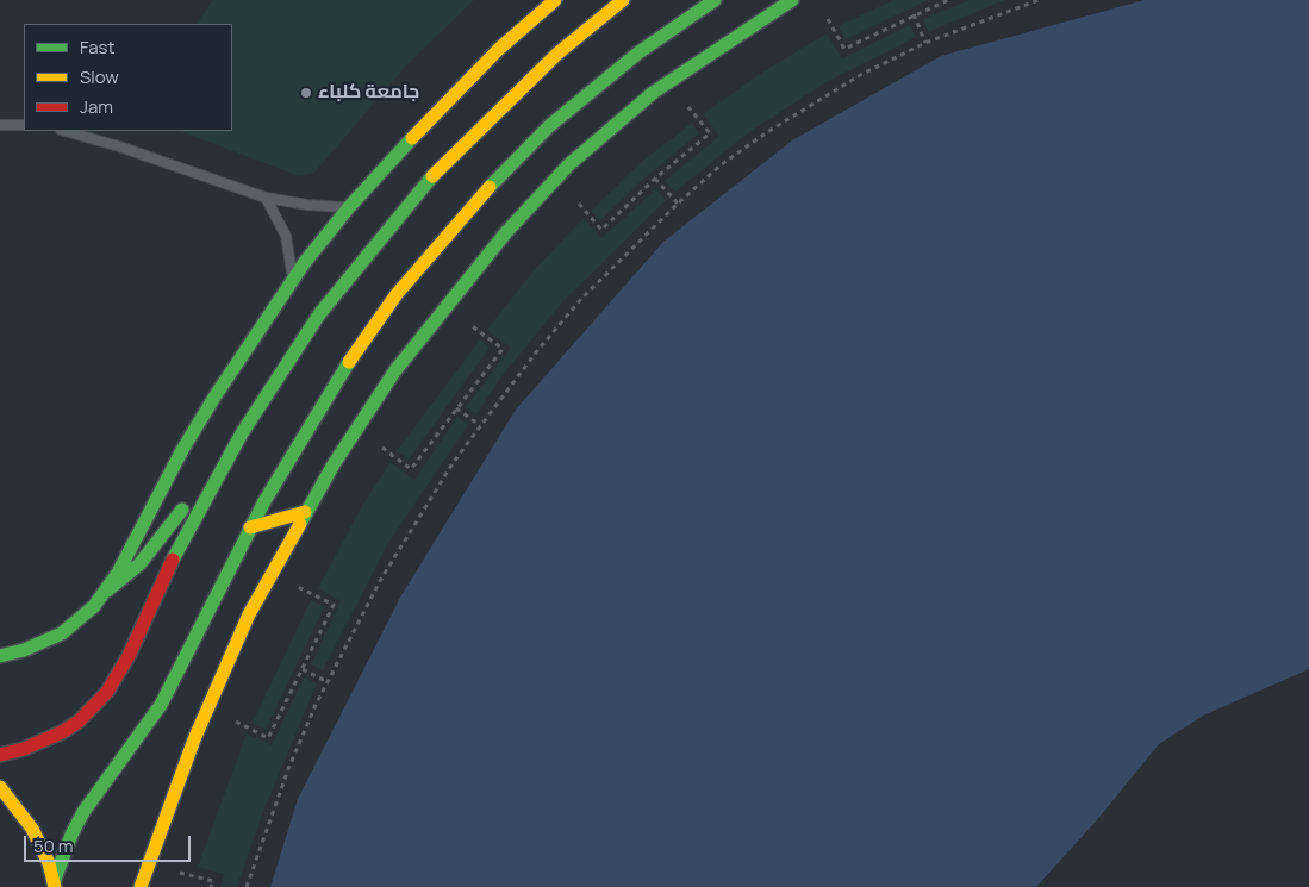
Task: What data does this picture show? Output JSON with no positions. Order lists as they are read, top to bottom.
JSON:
{
  "places": ["جامعة كلباء"],
  "legend": ["Fast", "Slow", "Jam"],
  "scale_bar": "50 m"
}
